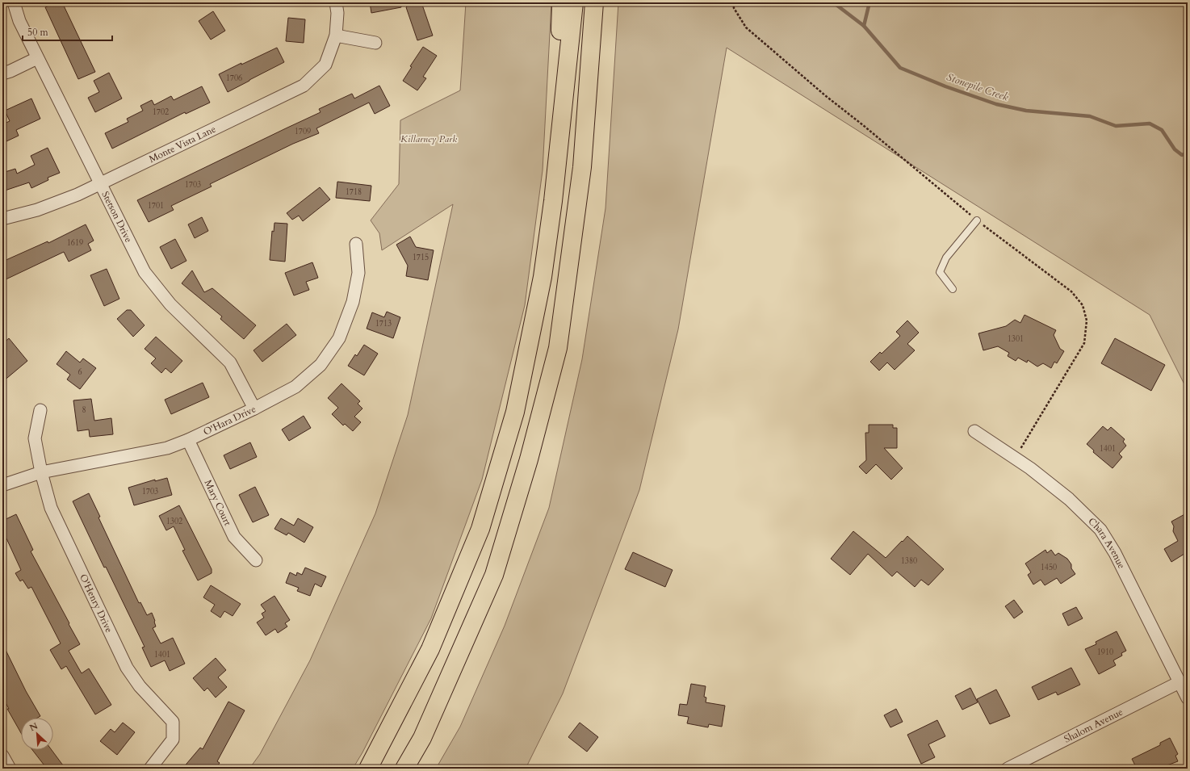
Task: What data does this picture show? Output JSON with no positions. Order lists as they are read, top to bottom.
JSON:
{
  "streets": {
    "street": [
      "Monte Vista Lane",
      "Stetson Drive",
      "O'Hara Drive",
      "Mary Court",
      "Chara Avenue",
      "O'Henry Drive",
      "Shalom Avenue"
    ]
  },
  "crossings": [
    ["Monte Vista Lane", "Stetson Drive"],
    ["Stetson Drive", "O'Hara Drive"],
    ["O'Hara Drive", "Mary Court"],
    ["O'Hara Drive", "O'Henry Drive"],
    ["Chara Avenue", "Shalom Avenue"]
  ],
  "water": ["Stonepile Creek"],
  "parks": ["Killarney Park"],
  "house_numbers": [
    "1706",
    "1702",
    "1709",
    "1703",
    "1718",
    "1701",
    "1619",
    "1715",
    "1713",
    "1301",
    "6",
    "8",
    "1401",
    "1703",
    "1302",
    "1380",
    "1450",
    "1910",
    "1401"
  ],
  "scale_bar": "50 m",
  "north": "top left"
}
